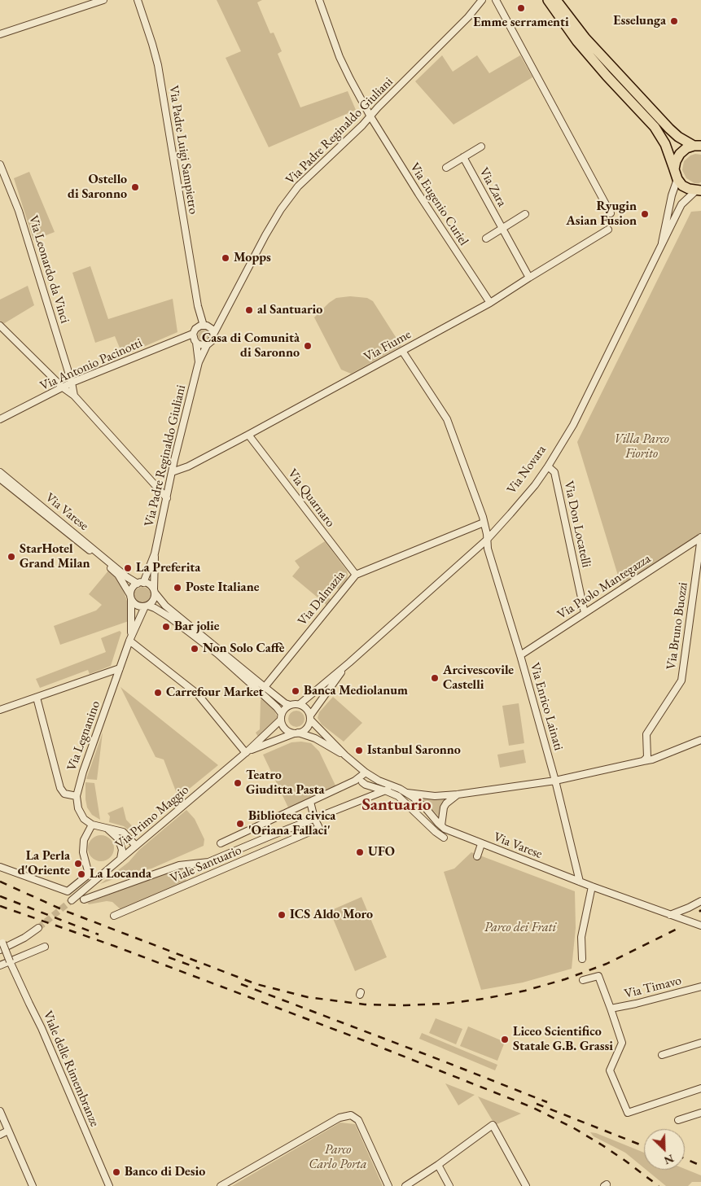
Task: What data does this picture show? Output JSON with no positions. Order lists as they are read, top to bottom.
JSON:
{
  "streets": {
    "street": [
      "Via Padre Reginaldo Giuliani",
      "Via Padre Luigi Sampietro",
      "Via Zara",
      "Via Eugenio Curiel",
      "Via Leonardo da Vinci",
      "Via Fiume",
      "Via Antonio Pacinotti",
      "Via Novara",
      "Via Quarnaro",
      "Via Varese",
      "Via Don Locatelli",
      "Via Paolo Mantegazza",
      "Via Dalmazia",
      "Via Bruno Buozzi",
      "Via Enrico Lainati",
      "Via Legnanino",
      "Via Primo Maggio",
      "Viale Santuario",
      "Via Timavo",
      "Viale delle Rimembranze"
    ]
  },
  "crossings": [
    ["Via Padre Reginaldo Giuliani", "Via Padre Luigi Sampietro"],
    ["Via Padre Reginaldo Giuliani", "Via Eugenio Curiel"],
    ["Via Padre Reginaldo Giuliani", "Via Fiume"],
    ["Via Padre Reginaldo Giuliani", "Via Antonio Pacinotti"],
    ["Via Padre Reginaldo Giuliani", "Via Varese"],
    ["Via Padre Reginaldo Giuliani", "Via Legnanino"],
    ["Via Padre Luigi Sampietro", "Via Antonio Pacinotti"],
    ["Via Zara", "Via Fiume"],
    ["Via Eugenio Curiel", "Via Fiume"],
    ["Via Leonardo da Vinci", "Via Antonio Pacinotti"],
    ["Via Fiume", "Via Quarnaro"],
    ["Via Fiume", "Via Enrico Lainati"],
    ["Via Novara", "Via Varese"],
    ["Via Novara", "Via Don Locatelli"],
    ["Via Novara", "Via Enrico Lainati"],
    ["Via Novara", "Via Primo Maggio"],
    ["Via Quarnaro", "Via Dalmazia"],
    ["Via Varese", "Via Enrico Lainati"],
    ["Via Varese", "Via Legnanino"],
    ["Via Varese", "Via Primo Maggio"],
    ["Via Don Locatelli", "Via Paolo Mantegazza"],
    ["Via Paolo Mantegazza", "Via Bruno Buozzi"],
    ["Via Paolo Mantegazza", "Via Enrico Lainati"],
    ["Via Dalmazia", "Via Enrico Lainati"]
  ],
  "districts": ["Santuario"],
  "parks": ["Villa Parco Fiorito", "Parco dei Frati", "Parco Carlo Porta"],
  "places": [
    "Emme serramenti",
    "Esselunga",
    "Ostello di Saronno",
    "Ryugin Asian Fusion",
    "Mopps",
    "al Santuario",
    "Casa di Comunità di Saronno",
    "StarHotel Grand Milan",
    "La Preferita",
    "Poste Italiane",
    "Bar jolie",
    "Non Solo Caffè",
    "Arcivescovile Castelli",
    "Banca Mediolanum",
    "Carrefour Market",
    "Istanbul Saronno",
    "Teatro Giuditta Pasta",
    "Biblioteca civica 'Oriana Fallaci'",
    "UFO",
    "La Perla d'Oriente",
    "La Locanda",
    "ICS Aldo Moro",
    "Liceo Scientifico Statale G.B. Grassi",
    "Banco di Desio"
  ],
  "north": "bottom right"
}
